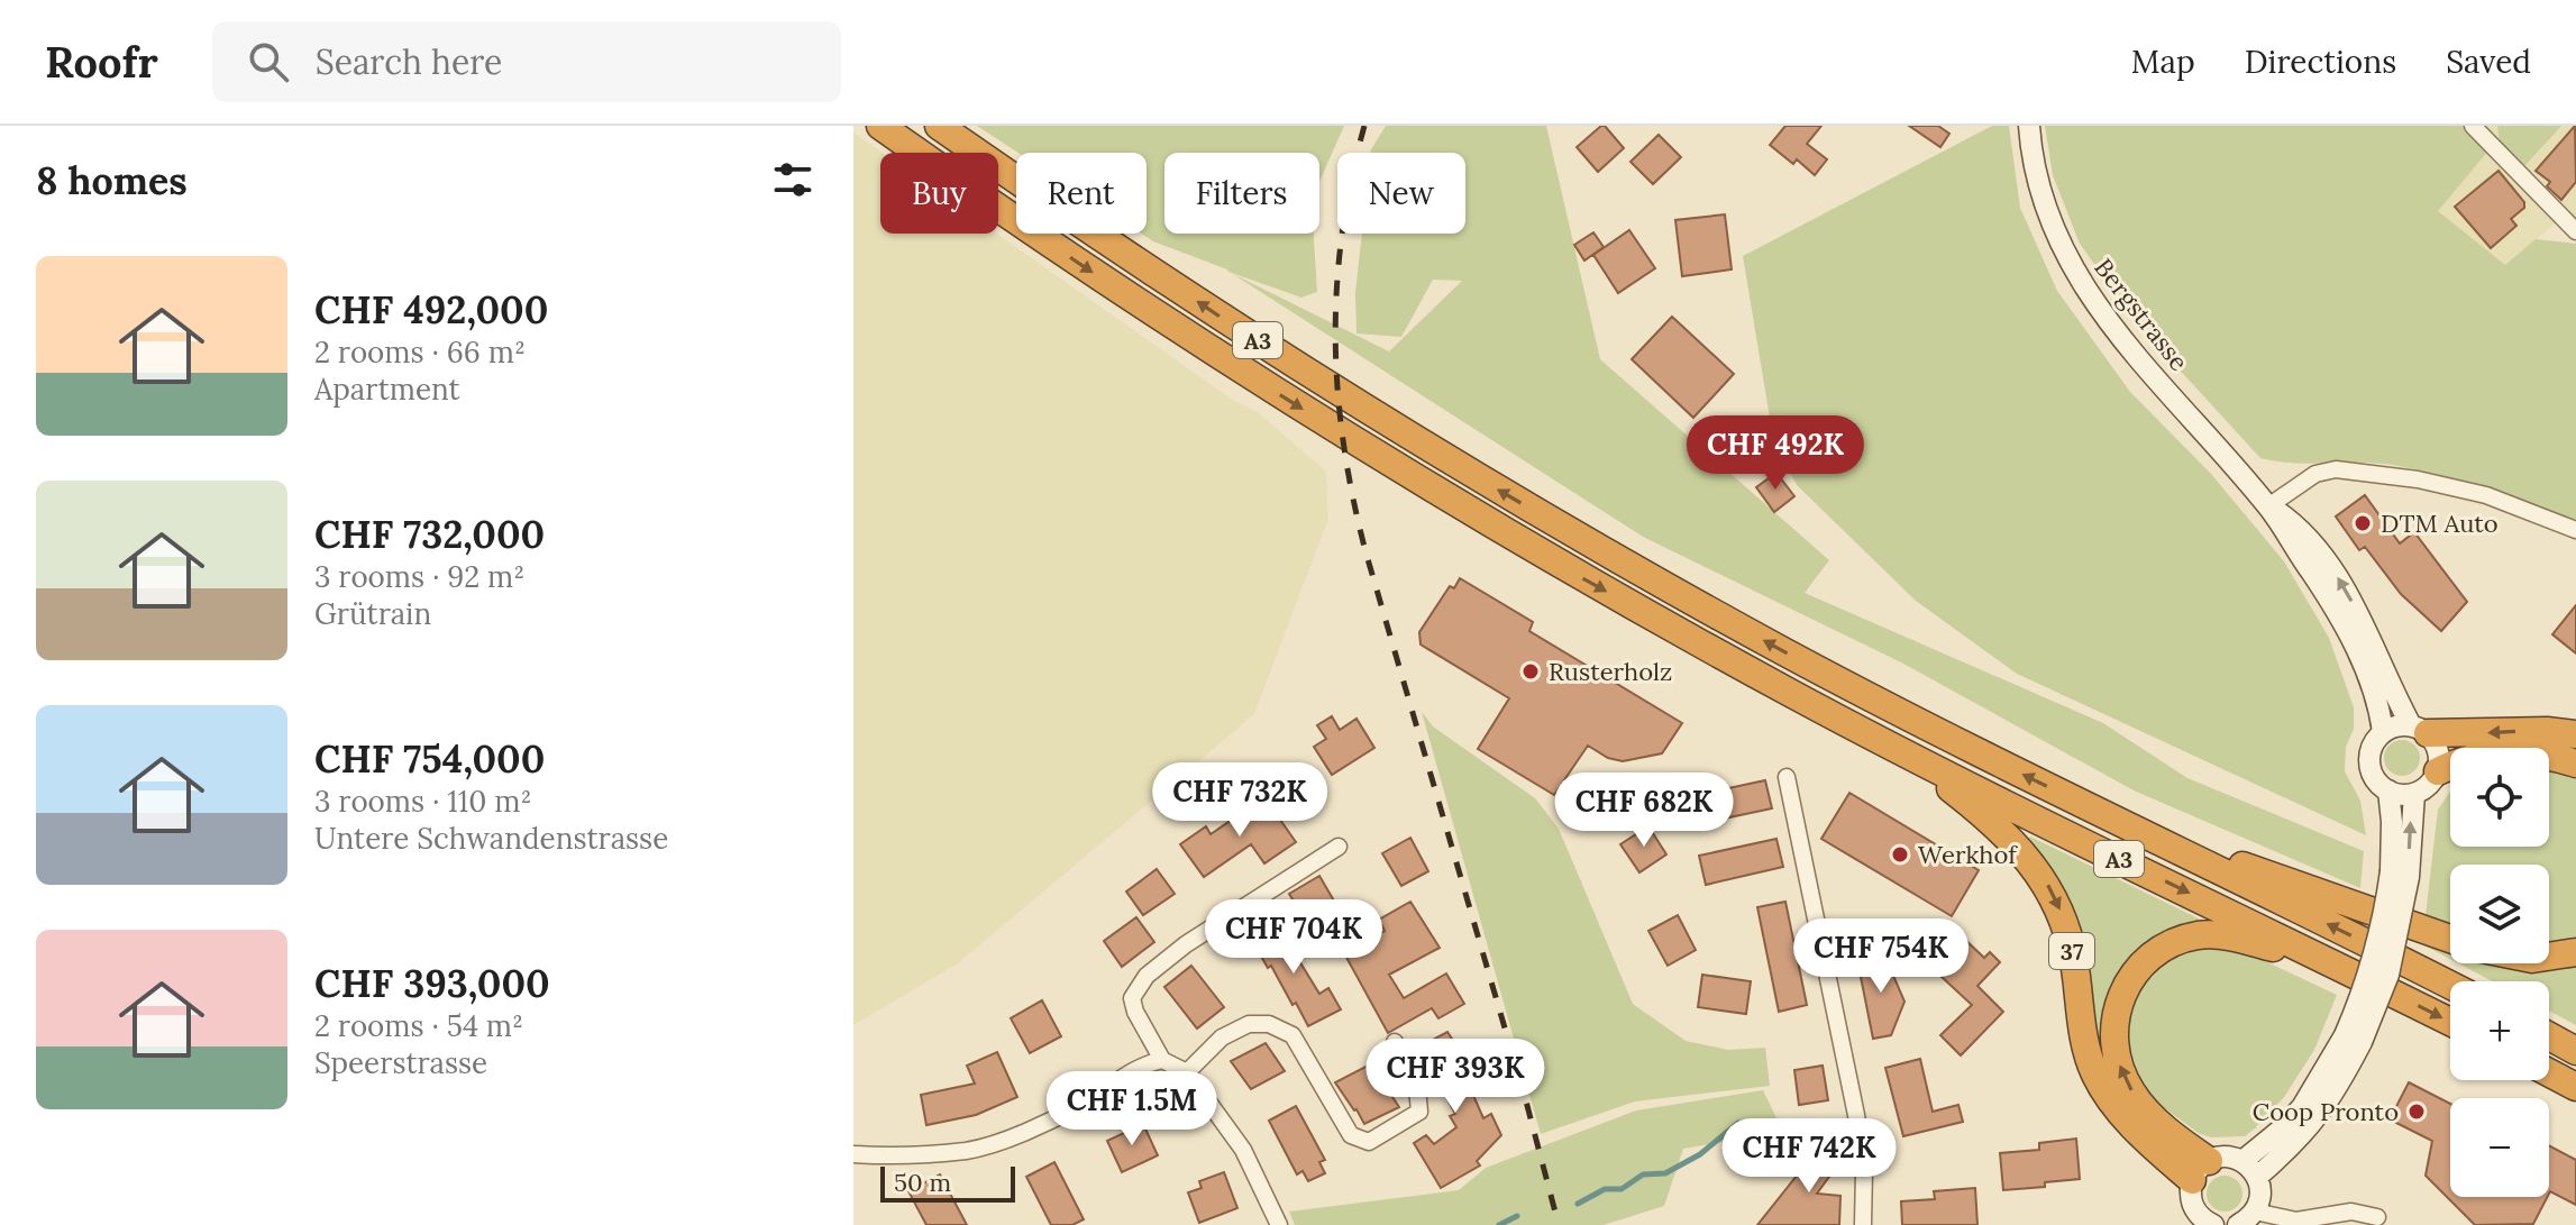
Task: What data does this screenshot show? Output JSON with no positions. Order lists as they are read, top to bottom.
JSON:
{
  "streets": {
    "highway": ["A3", "37"],
    "main road": ["Bergstrasse"]
  },
  "crossings": [
    ["A3", "37"]
  ],
  "places": [
    "DTM Auto",
    "Rusterholz",
    "Werkhof",
    "Coop Pronto"
  ],
  "scale_bar": "50 m",
  "page": {
    "header": "Roofr",
    "search": "Search here",
    "nav": ["Map", "Directions", "Saved"],
    "heading": "8 homes",
    "chip": [
      "Buy",
      "Rent",
      "Filters",
      "New"
    ],
    "list": [
      {
        "name": "CHF 492,000",
        "note": "2 rooms · 66 m² · Apartment"
      },
      {
        "name": "CHF 732,000",
        "note": "3 rooms · 92 m² · Grütrain"
      },
      {
        "name": "CHF 754,000",
        "note": "3 rooms · 110 m² · Untere Schwandenstrasse"
      },
      {
        "name": "CHF 393,000",
        "note": "2 rooms · 54 m² · Speerstrasse"
      }
    ],
    "price": [
      "CHF 492K",
      "CHF 732K",
      "CHF 682K",
      "CHF 704K",
      "CHF 754K",
      "CHF 393K",
      "CHF 1.5M",
      "CHF 742K"
    ],
    "map_buttons": ["+", "−"],
    "scale": "50 m"
  }
}
